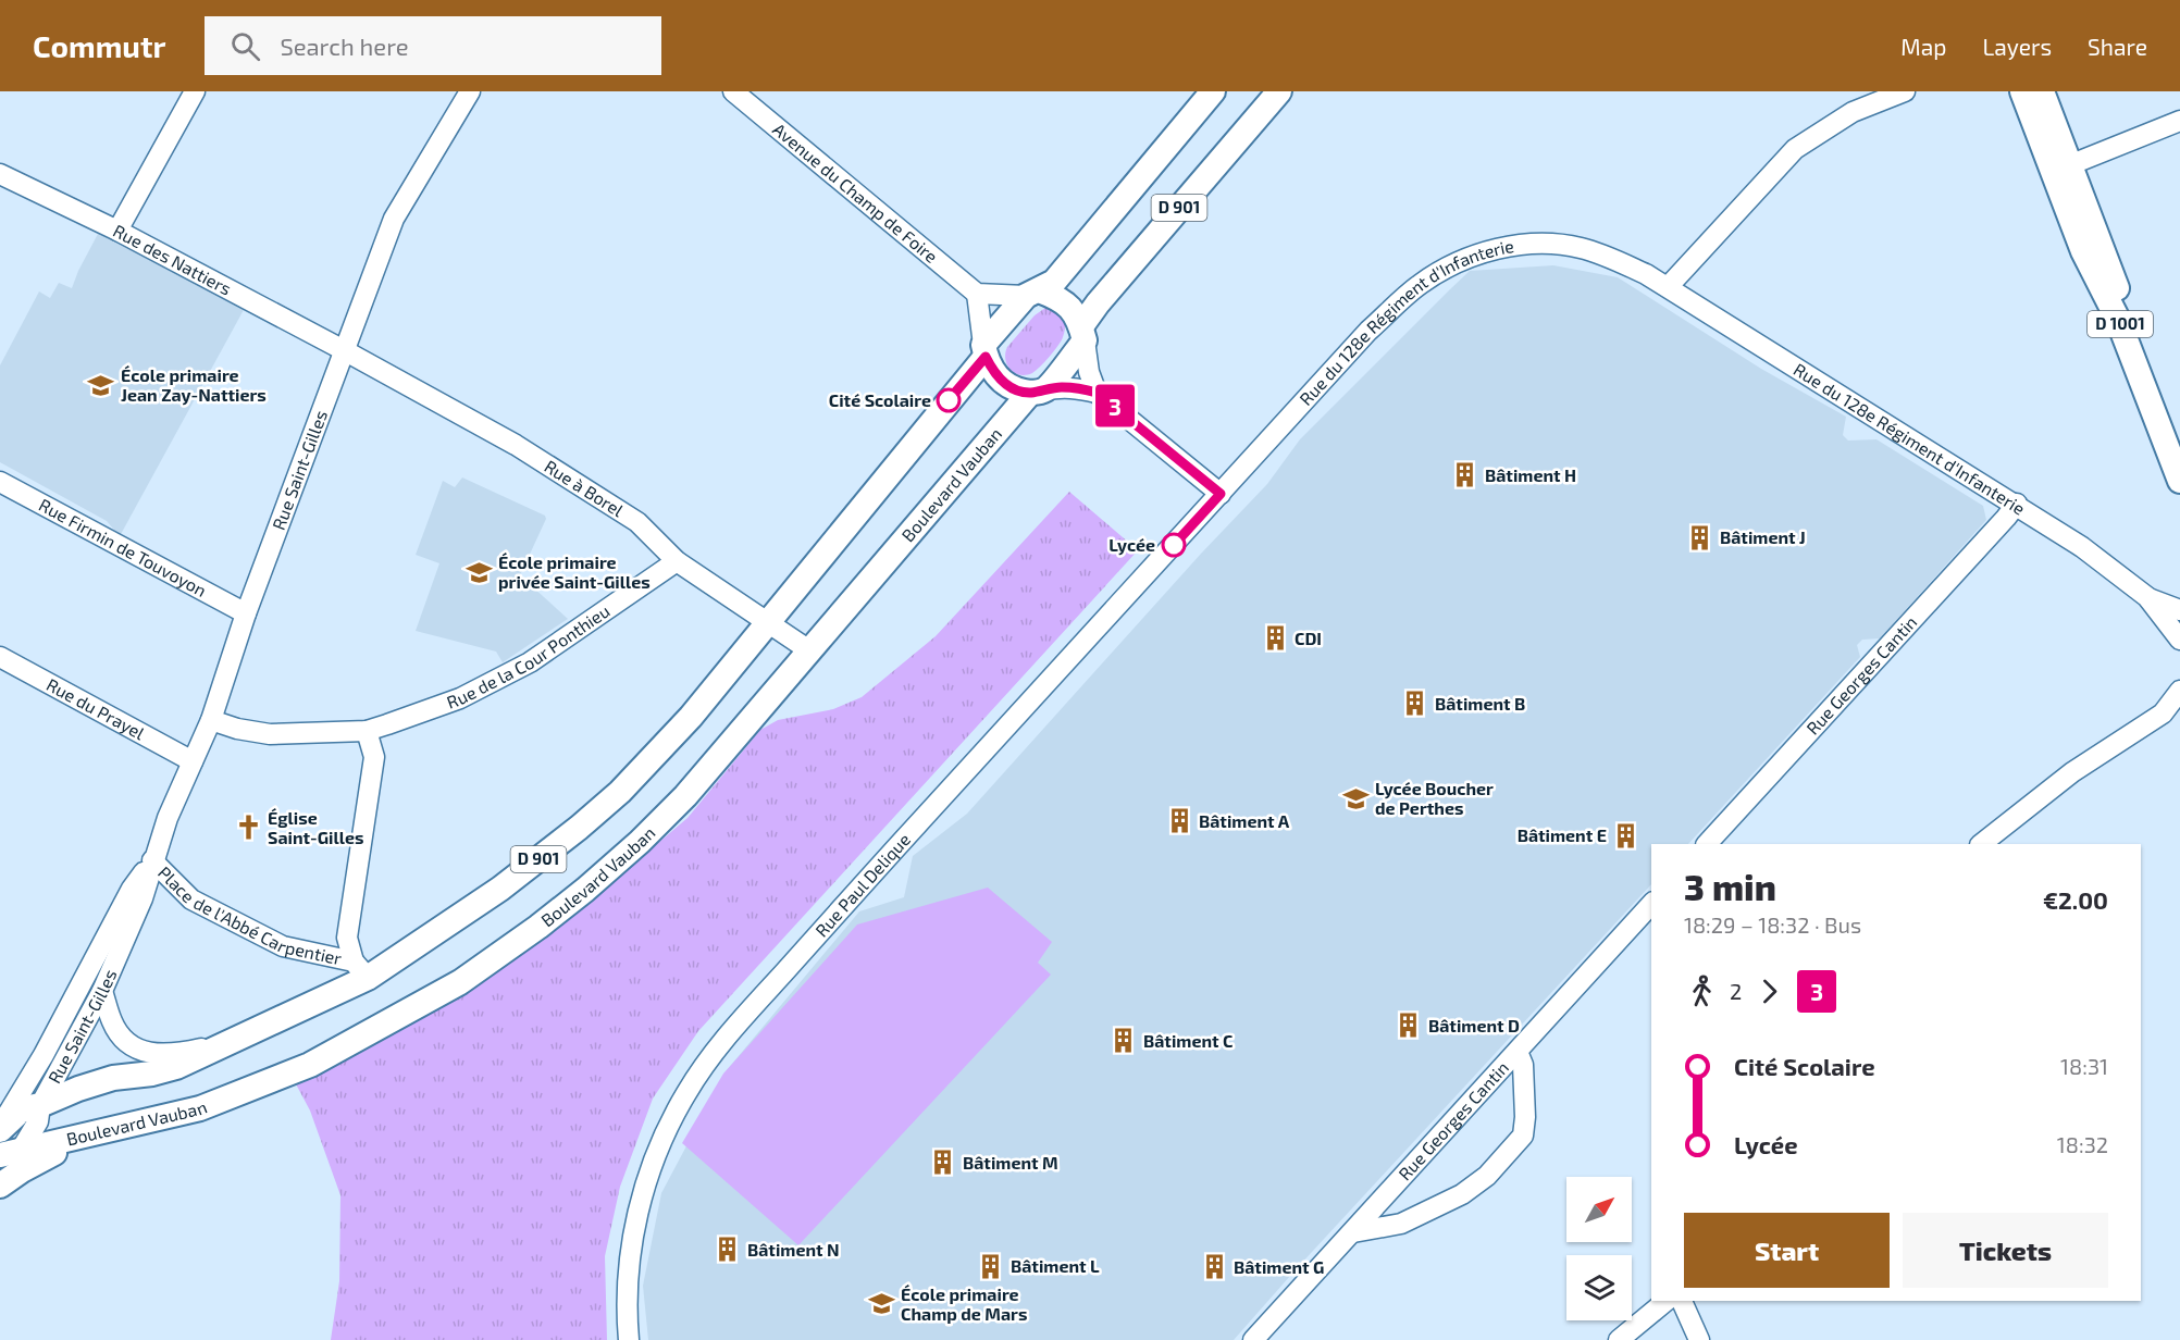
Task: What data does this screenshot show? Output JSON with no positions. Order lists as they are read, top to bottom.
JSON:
{
  "streets": {
    "main road": [
      "D 901",
      "D 1001",
      "Rue Saint-Gilles",
      "Boulevard Vauban"
    ],
    "street": [
      "Avenue du Champ de Foire",
      "Rue des Nattiers",
      "Rue du 128e Régiment d'Infanterie",
      "Rue à Borel",
      "Rue Firmin de Touvoyon",
      "Rue de la Cour Ponthieu",
      "Rue Georges Cantin",
      "Rue du Prayel",
      "Rue Paul Delique",
      "Place de l'Abbé Carpentier"
    ]
  },
  "crossings": [
    ["D 901", "Rue Saint-Gilles"],
    ["D 901", "Boulevard Vauban"],
    ["D 901", "Rue à Borel"],
    ["D 901", "Place de l'Abbé Carpentier"],
    ["Rue des Nattiers", "Rue Saint-Gilles"],
    ["Rue des Nattiers", "Rue à Borel"],
    ["Rue du 128e Régiment d'Infanterie", "Rue Georges Cantin"],
    ["Rue du 128e Régiment d'Infanterie", "Rue Paul Delique"],
    ["Rue Saint-Gilles", "Boulevard Vauban"],
    ["Rue Saint-Gilles", "Rue à Borel"],
    ["Rue Saint-Gilles", "Rue Firmin de Touvoyon"],
    ["Rue Saint-Gilles", "Rue du Prayel"],
    ["Rue Saint-Gilles", "Place de l'Abbé Carpentier"],
    ["Boulevard Vauban", "Rue à Borel"],
    ["Rue à Borel", "Rue de la Cour Ponthieu"],
    ["Rue de la Cour Ponthieu", "Place de l'Abbé Carpentier"]
  ],
  "places": {
    "school or university": [
      "École primaire Jean Zay-Nattiers",
      "École primaire privée Saint-Gilles",
      "Lycée Boucher de Perthes",
      "École primaire Champ de Mars"
    ],
    "other": ["Cité Scolaire", "Lycée"],
    "building": [
      "Bâtiment H",
      "Bâtiment J",
      "CDI",
      "Bâtiment B",
      "Bâtiment A",
      "Bâtiment E",
      "Bâtiment D",
      "Bâtiment C",
      "Bâtiment M",
      "Bâtiment N",
      "Bâtiment L",
      "Bâtiment G"
    ],
    "church": ["Église Saint-Gilles"]
  },
  "lines": ["bus line 3"],
  "north": "top right",
  "page": {
    "header": "Commutr",
    "search": "Search here",
    "nav": ["Map", "Layers", "Share"],
    "on_map": "3",
    "heading": ["3 min", "18:29 – 18:32 · Bus", "€2.00"],
    "legs": ["2", "3"],
    "list": [
      {
        "name": "Cité Scolaire",
        "value": "18:31"
      },
      {
        "name": "Lycée",
        "value": "18:32"
      }
    ],
    "buttons": ["Start", "Tickets"]
  }
}
